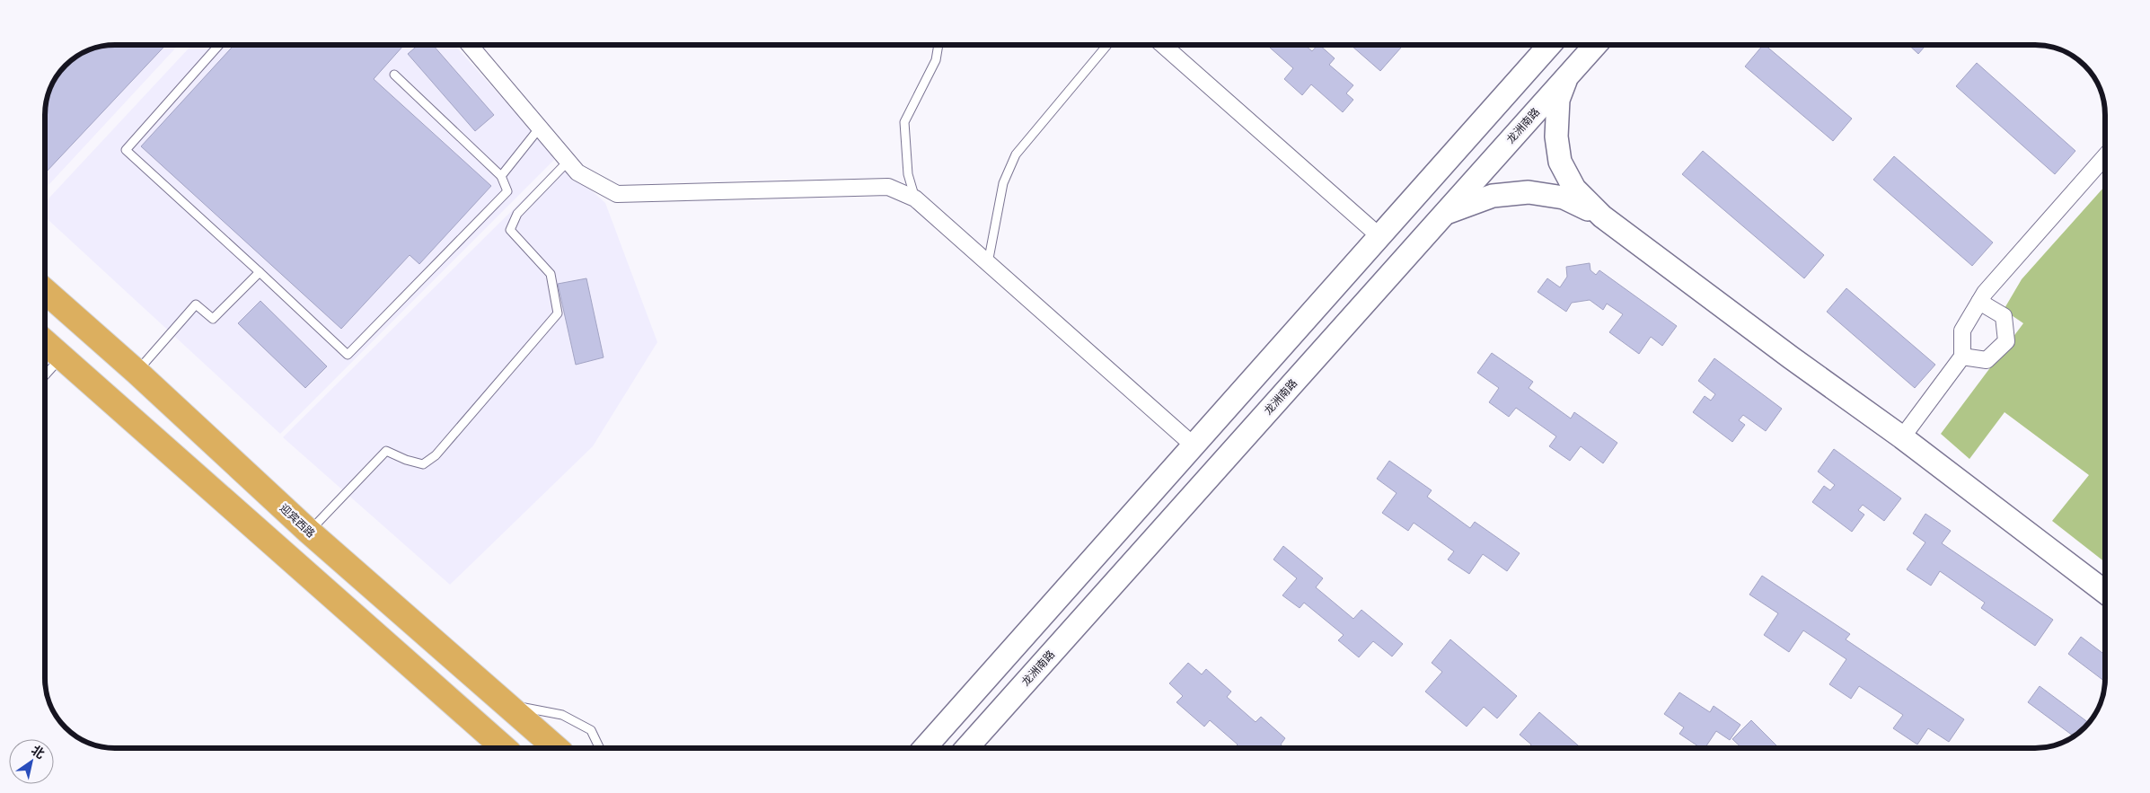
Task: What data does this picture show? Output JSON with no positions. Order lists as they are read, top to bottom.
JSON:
{
  "streets": {
    "highway": ["迎宾西路"],
    "main road": ["龙洲南路"]
  },
  "north": "top right"
}
